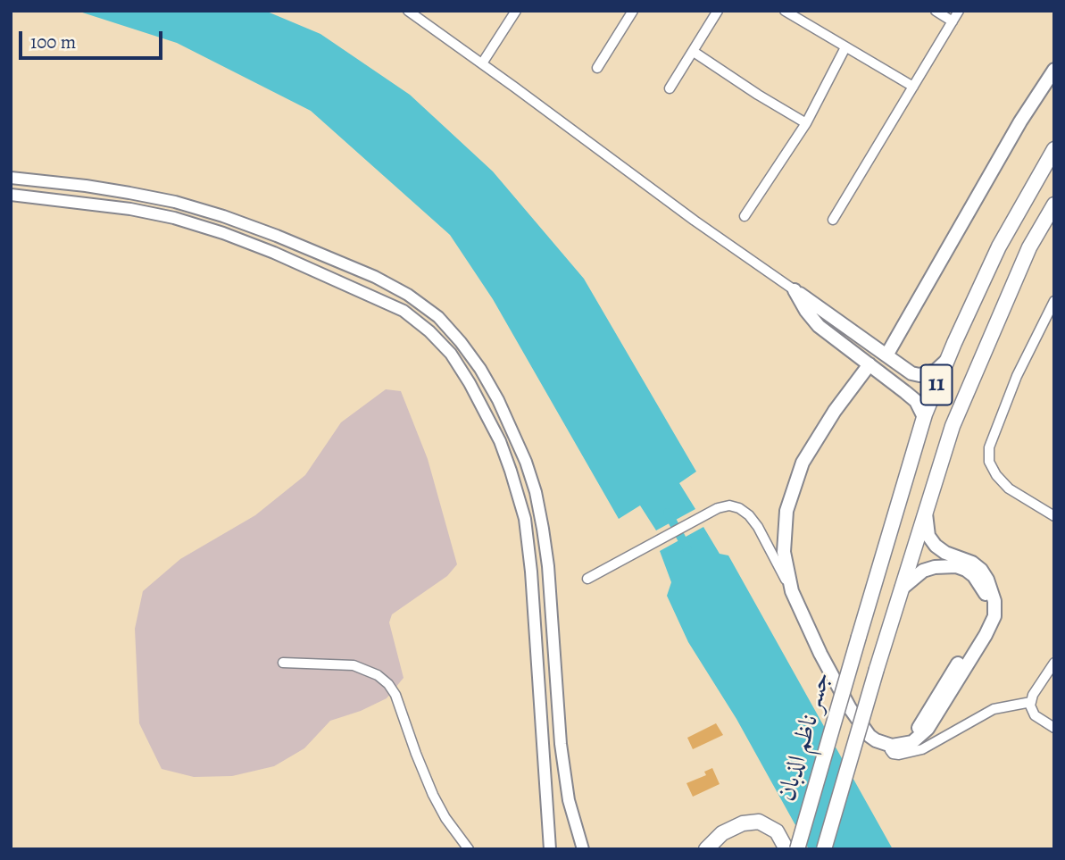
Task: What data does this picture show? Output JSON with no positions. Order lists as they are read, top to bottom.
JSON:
{
  "streets": {
    "highway": ["11", "جسر ناظم الذبان"]
  },
  "crossings": [
    ["11", "جسر ناظم الذبان"]
  ],
  "scale_bar": "100 m"
}
